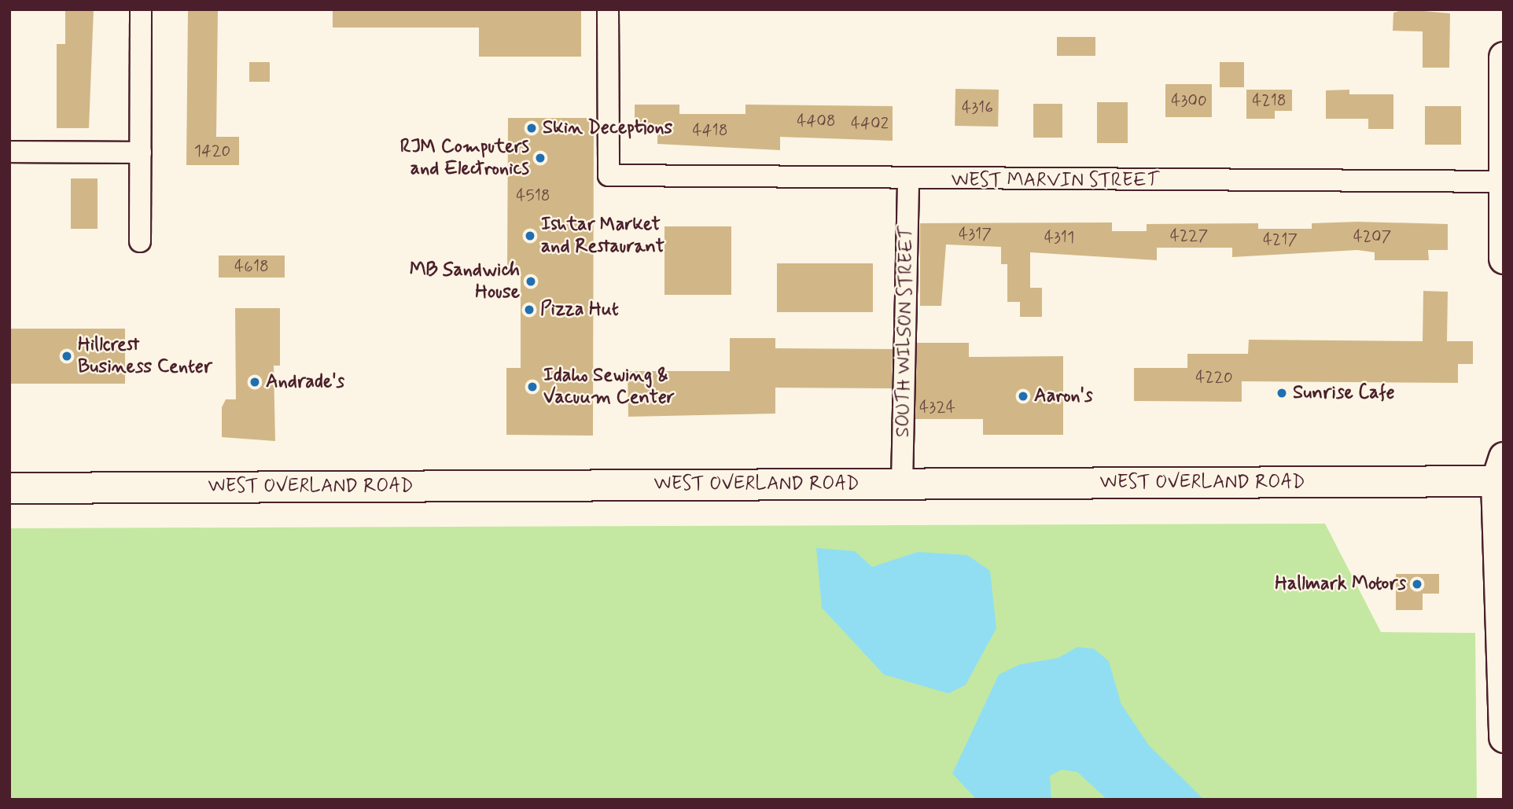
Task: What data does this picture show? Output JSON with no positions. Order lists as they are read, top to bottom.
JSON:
{
  "streets": {
    "main road": ["WEST OVERLAND ROAD"],
    "street": ["WEST MARVIN STREET", "SOUTH WILSON STREET"]
  },
  "crossings": [
    ["WEST MARVIN STREET", "SOUTH WILSON STREET"],
    ["SOUTH WILSON STREET", "WEST OVERLAND ROAD"]
  ],
  "places": [
    "Skin Deceptions",
    "RJM Computers and Electronics",
    "Ishtar Market and Restaurant",
    "MB Sandwich House",
    "Pizza Hut",
    "Hillcrest Business Center",
    "Andrade's",
    "Idaho Sewing & Vacuum Center",
    "Sunrise Cafe",
    "Aaron's",
    "Hallmark Motors"
  ],
  "house_numbers": [
    "4300",
    "4218",
    "4316",
    "4408",
    "4402",
    "4418",
    "1420",
    "4518",
    "4317",
    "4227",
    "4207",
    "4311",
    "4217",
    "4618",
    "4220",
    "4324"
  ]
}
